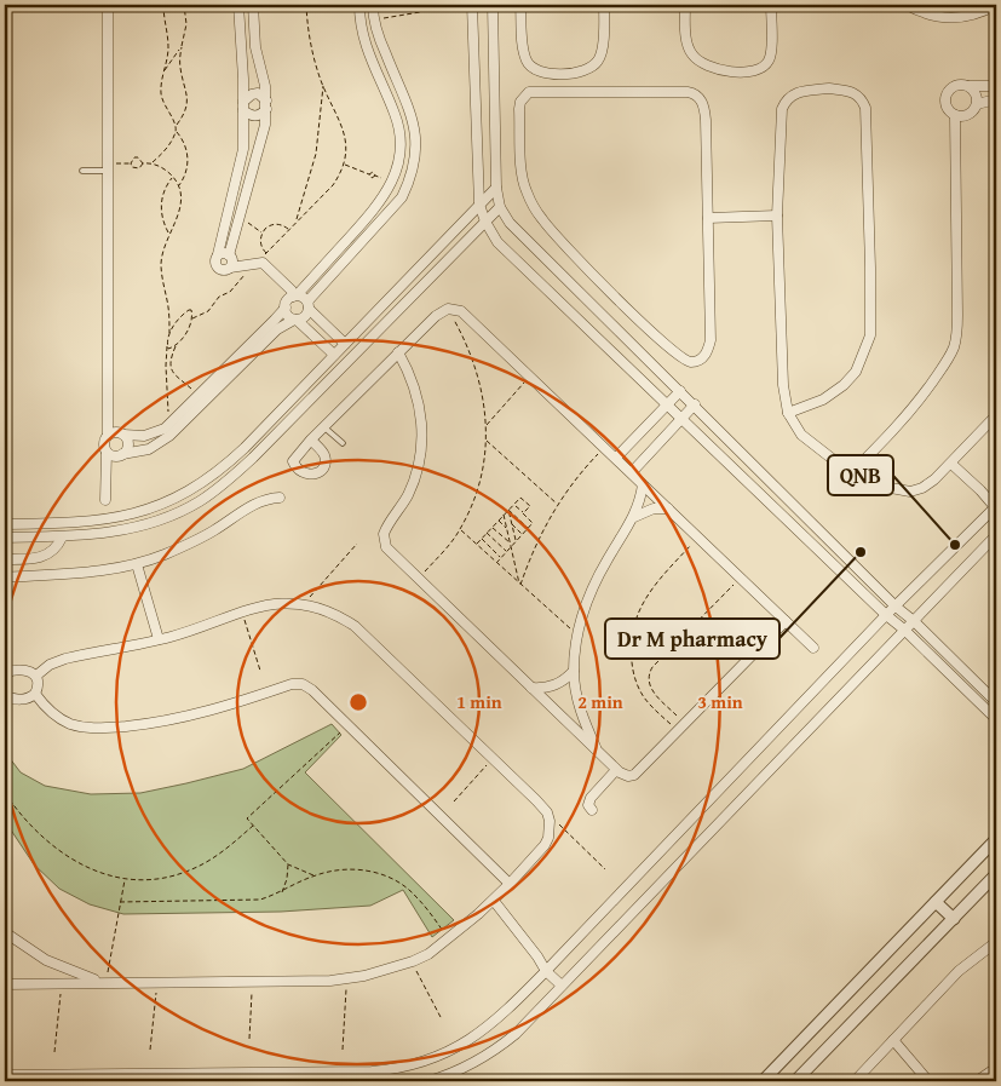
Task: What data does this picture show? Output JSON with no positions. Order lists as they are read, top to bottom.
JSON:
{
  "places": ["QNB", "Dr M pharmacy"],
  "rings": ["1 min", "2 min", "3 min"]
}
